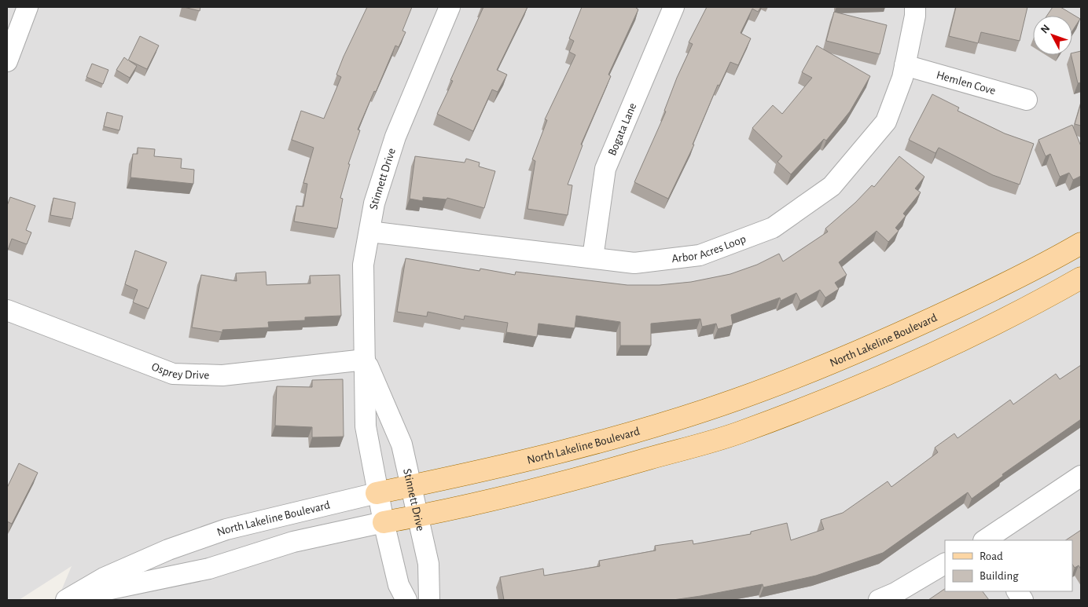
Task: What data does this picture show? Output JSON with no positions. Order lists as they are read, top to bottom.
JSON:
{
  "streets": {
    "main road": ["North Lakeline Boulevard"],
    "street": [
      "Hemlen Cove",
      "Bogata Lane",
      "Stinnett Drive",
      "Arbor Acres Loop",
      "Osprey Drive"
    ]
  },
  "crossings": [
    ["Hemlen Cove", "Arbor Acres Loop"],
    ["Bogata Lane", "Arbor Acres Loop"],
    ["Stinnett Drive", "Arbor Acres Loop"],
    ["Stinnett Drive", "North Lakeline Boulevard"],
    ["Stinnett Drive", "Osprey Drive"]
  ],
  "legend": ["Road", "Building"],
  "north": "top left"
}
